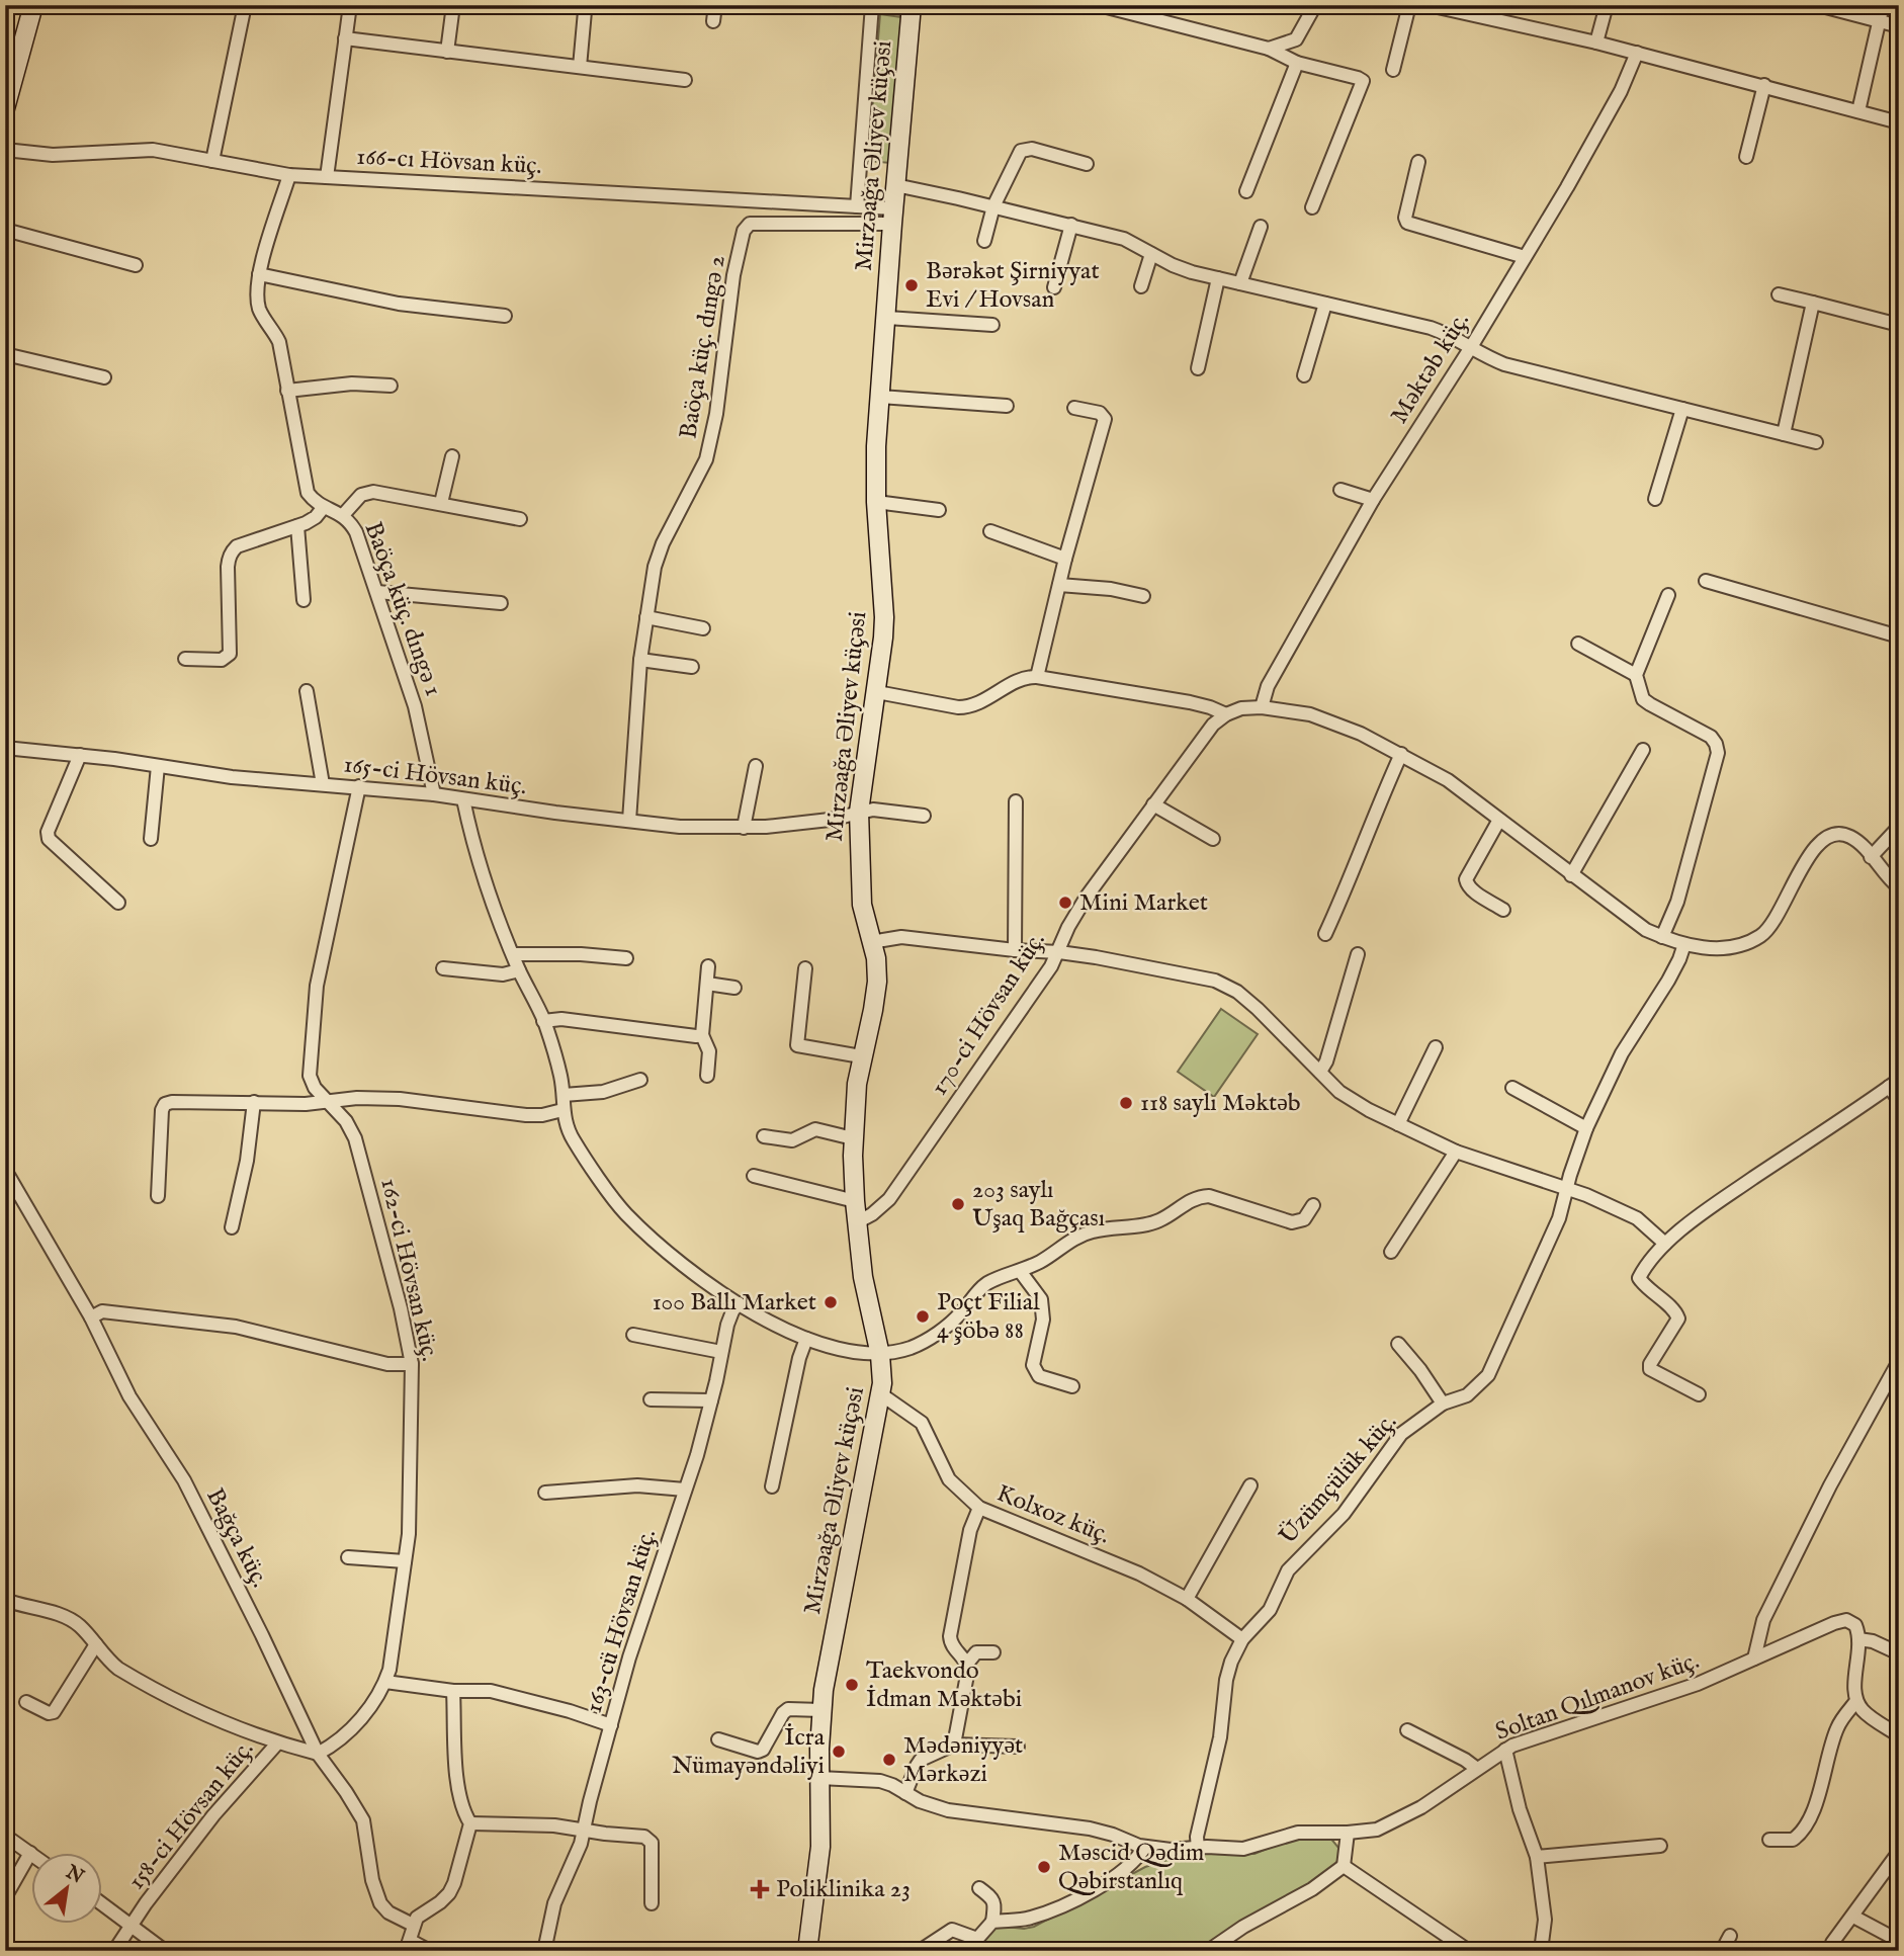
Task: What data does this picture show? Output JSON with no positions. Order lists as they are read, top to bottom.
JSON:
{
  "streets": {
    "street": [
      "Mirzəağa Əliyev küçəsi",
      "166-cı Hövsan küç.",
      "Baöça küç. dıngə 2",
      "Məktəb küç.",
      "Baöça küç. dıngə 1",
      "165-ci Hövsan küç.",
      "170-ci Hövsan küç.",
      "162-ci Hövsan küç.",
      "Üzümçülük küç.",
      "Kolxoz küç.",
      "Bağça küç.",
      "163-cü Hövsan küç.",
      "Soltan Qılmanov küç.",
      "158-ci Hövsan küç."
    ]
  },
  "crossings": [
    ["Mirzəağa Əliyev küçəsi", "166-cı Hövsan küç."],
    ["Mirzəağa Əliyev küçəsi", "Baöça küç. dıngə 2"],
    ["Mirzəağa Əliyev küçəsi", "165-ci Hövsan küç."],
    ["Mirzəağa Əliyev küçəsi", "170-ci Hövsan küç."],
    ["Mirzəağa Əliyev küçəsi", "Kolxoz küç."],
    ["Mirzəağa Əliyev küçəsi", "Soltan Qılmanov küç."],
    ["166-cı Hövsan küç.", "Baöça küç. dıngə 2"],
    ["Baöça küç. dıngə 2", "165-ci Hövsan küç."],
    ["Baöça küç. dıngə 1", "165-ci Hövsan küç."],
    ["165-ci Hövsan küç.", "162-ci Hövsan küç."],
    ["162-ci Hövsan küç.", "Bağça küç."],
    ["Üzümçülük küç.", "Kolxoz küç."],
    ["Üzümçülük küç.", "Soltan Qılmanov küç."]
  ],
  "places": {
    "other": [
      "Bərəkət Şirniyyat Evi / Hovsan",
      "Mini Market",
      "118 saylı Məktəb",
      "203 saylı Uşaq Bağçası",
      "100 Ballı Market",
      "Poçt Filial 4 şöbə 88",
      "Taekvondo İdman Məktəbi",
      "İcra Nümayəndəliyi",
      "Mədəniyyət Mərkəzi",
      "Məscid Qədim Qəbirstanlıq"
    ],
    "health": ["Poliklinika 23"]
  },
  "north": "top right"
}
